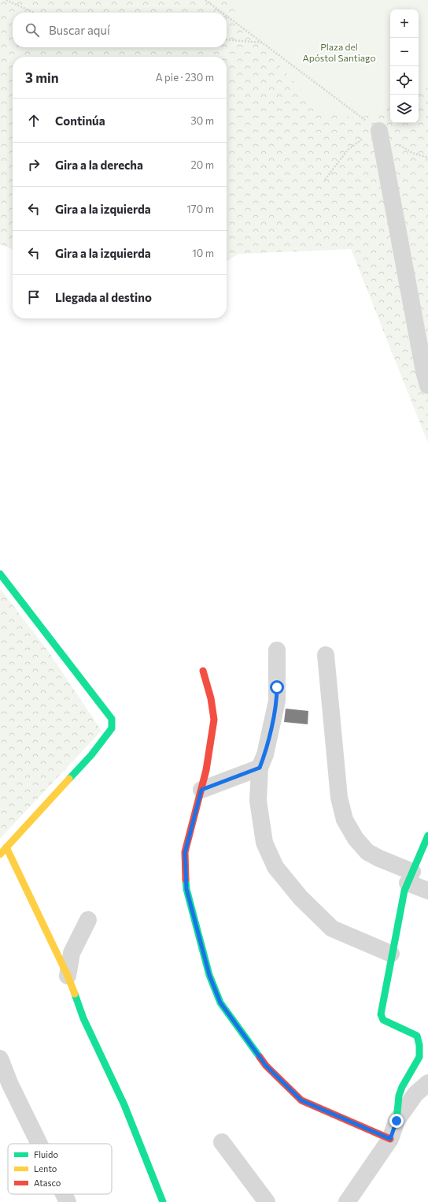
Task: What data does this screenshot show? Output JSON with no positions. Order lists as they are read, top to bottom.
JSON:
{
  "parks": ["Plaza del Apóstol Santiago"],
  "legend": ["Fluido", "Lento", "Atasco"],
  "page": {
    "map_buttons": ["+", "−"],
    "search": "Buscar aquí",
    "heading": ["3 min", "A pie · 230 m"],
    "list": [
      ["Continúa", "30 m"],
      ["Gira a la derecha", "20 m"],
      ["Gira a la izquierda", "170 m"],
      ["Gira a la izquierda", "10 m"],
      "Llegada al destino"
    ]
  }
}
